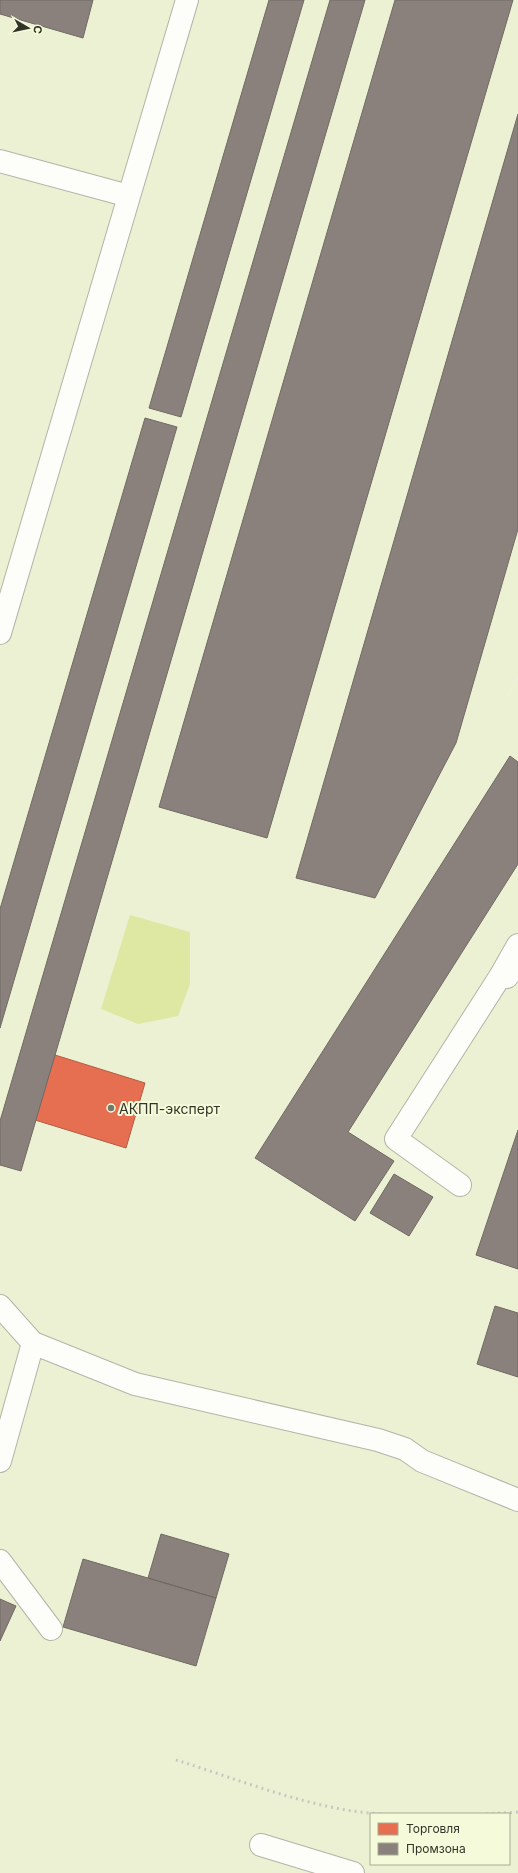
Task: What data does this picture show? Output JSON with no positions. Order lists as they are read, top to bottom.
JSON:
{
  "places": ["АКПП-эксперт"],
  "legend": ["Торговля", "Промзона"],
  "north": "right"
}
